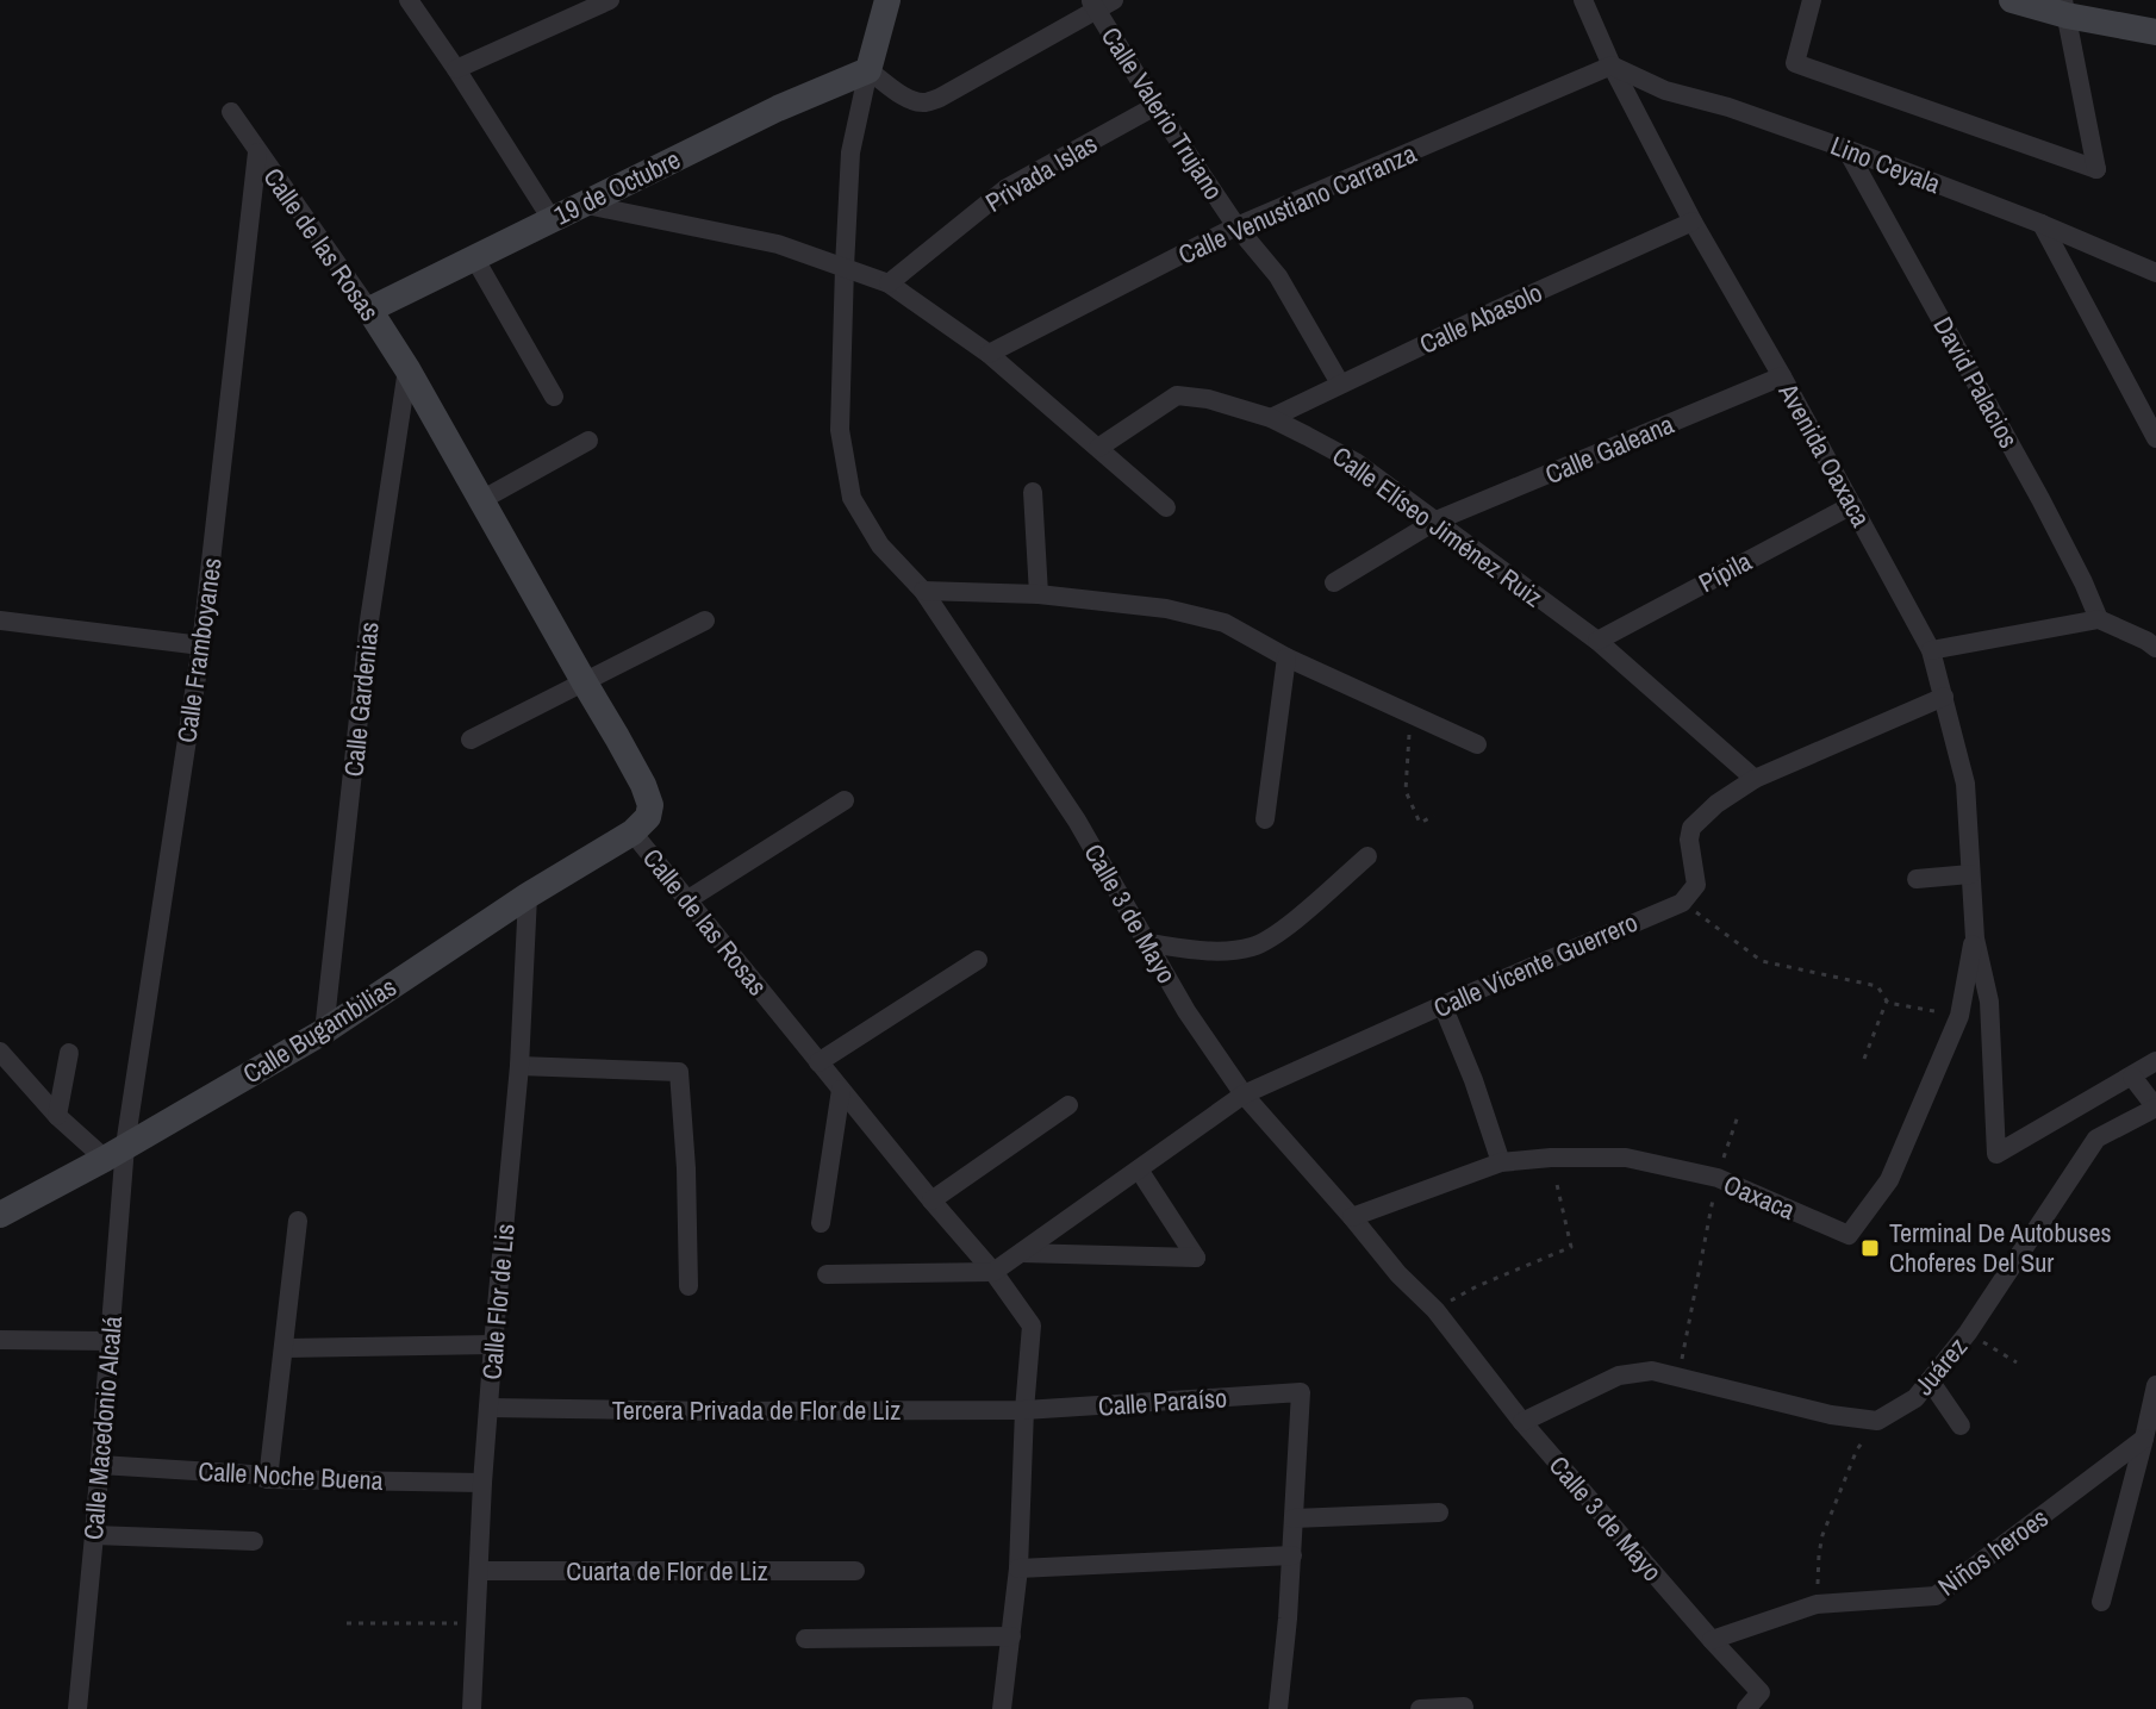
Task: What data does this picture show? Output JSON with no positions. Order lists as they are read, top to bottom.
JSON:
{
  "streets": {
    "street": [
      "Calle Valerio Trujano",
      "Lino Ceyala",
      "Privada Islas",
      "19 de Octubre",
      "Calle Venustiano Carranza",
      "Calle de las Rosas",
      "Calle Abasolo",
      "David Palacios",
      "Calle Galeana",
      "Avenida Oaxaca",
      "Calle Elíseo Jiménez Ruiz",
      "Pípila",
      "Calle Framboyanes",
      "Calle Gardenias",
      "Calle 3 de Mayo",
      "Calle Vicente Guerrero",
      "Calle Bugambilias",
      "Oaxaca",
      "Calle Flor de Lis",
      "Juárez",
      "Calle Paraíso",
      "Tercera Privada de Flor de Liz",
      "Calle Macedonio Alcalá",
      "Calle Noche Buena",
      "Niños heroes",
      "Cuarta de Flor de Liz"
    ]
  },
  "crossings": [
    ["Calle Valerio Trujano", "Privada Islas"],
    ["Calle Valerio Trujano", "Calle Venustiano Carranza"],
    ["Calle Valerio Trujano", "Calle Abasolo"],
    ["Lino Ceyala", "Calle Venustiano Carranza"],
    ["Lino Ceyala", "David Palacios"],
    ["Lino Ceyala", "Avenida Oaxaca"],
    ["19 de Octubre", "Calle de las Rosas"],
    ["19 de Octubre", "Calle 3 de Mayo"],
    ["Calle Venustiano Carranza", "Avenida Oaxaca"],
    ["Calle de las Rosas", "Calle Framboyanes"],
    ["Calle de las Rosas", "Calle Gardenias"],
    ["Calle de las Rosas", "Calle Vicente Guerrero"],
    ["Calle de las Rosas", "Calle Bugambilias"],
    ["Calle de las Rosas", "Calle Paraíso"],
    ["Calle de las Rosas", "Tercera Privada de Flor de Liz"],
    ["Calle Abasolo", "Avenida Oaxaca"],
    ["Calle Abasolo", "Calle Elíseo Jiménez Ruiz"],
    ["Calle Galeana", "Avenida Oaxaca"],
    ["Calle Galeana", "Calle Elíseo Jiménez Ruiz"],
    ["Avenida Oaxaca", "Pípila"],
    ["Avenida Oaxaca", "Oaxaca"],
    ["Calle Elíseo Jiménez Ruiz", "Pípila"],
    ["Calle Framboyanes", "Calle Bugambilias"],
    ["Calle Framboyanes", "Calle Macedonio Alcalá"],
    ["Calle Gardenias", "Calle Bugambilias"],
    ["Calle 3 de Mayo", "Calle Vicente Guerrero"],
    ["Calle 3 de Mayo", "Oaxaca"],
    ["Calle 3 de Mayo", "Niños heroes"],
    ["Calle Bugambilias", "Calle Flor de Lis"],
    ["Calle Bugambilias", "Calle Macedonio Alcalá"],
    ["Calle Flor de Lis", "Tercera Privada de Flor de Liz"],
    ["Calle Flor de Lis", "Calle Noche Buena"],
    ["Calle Flor de Lis", "Cuarta de Flor de Liz"],
    ["Calle Paraíso", "Tercera Privada de Flor de Liz"],
    ["Calle Macedonio Alcalá", "Calle Noche Buena"]
  ],
  "places": {
    "transit": ["Terminal De Autobuses Choferes Del Sur"]
  }
}
